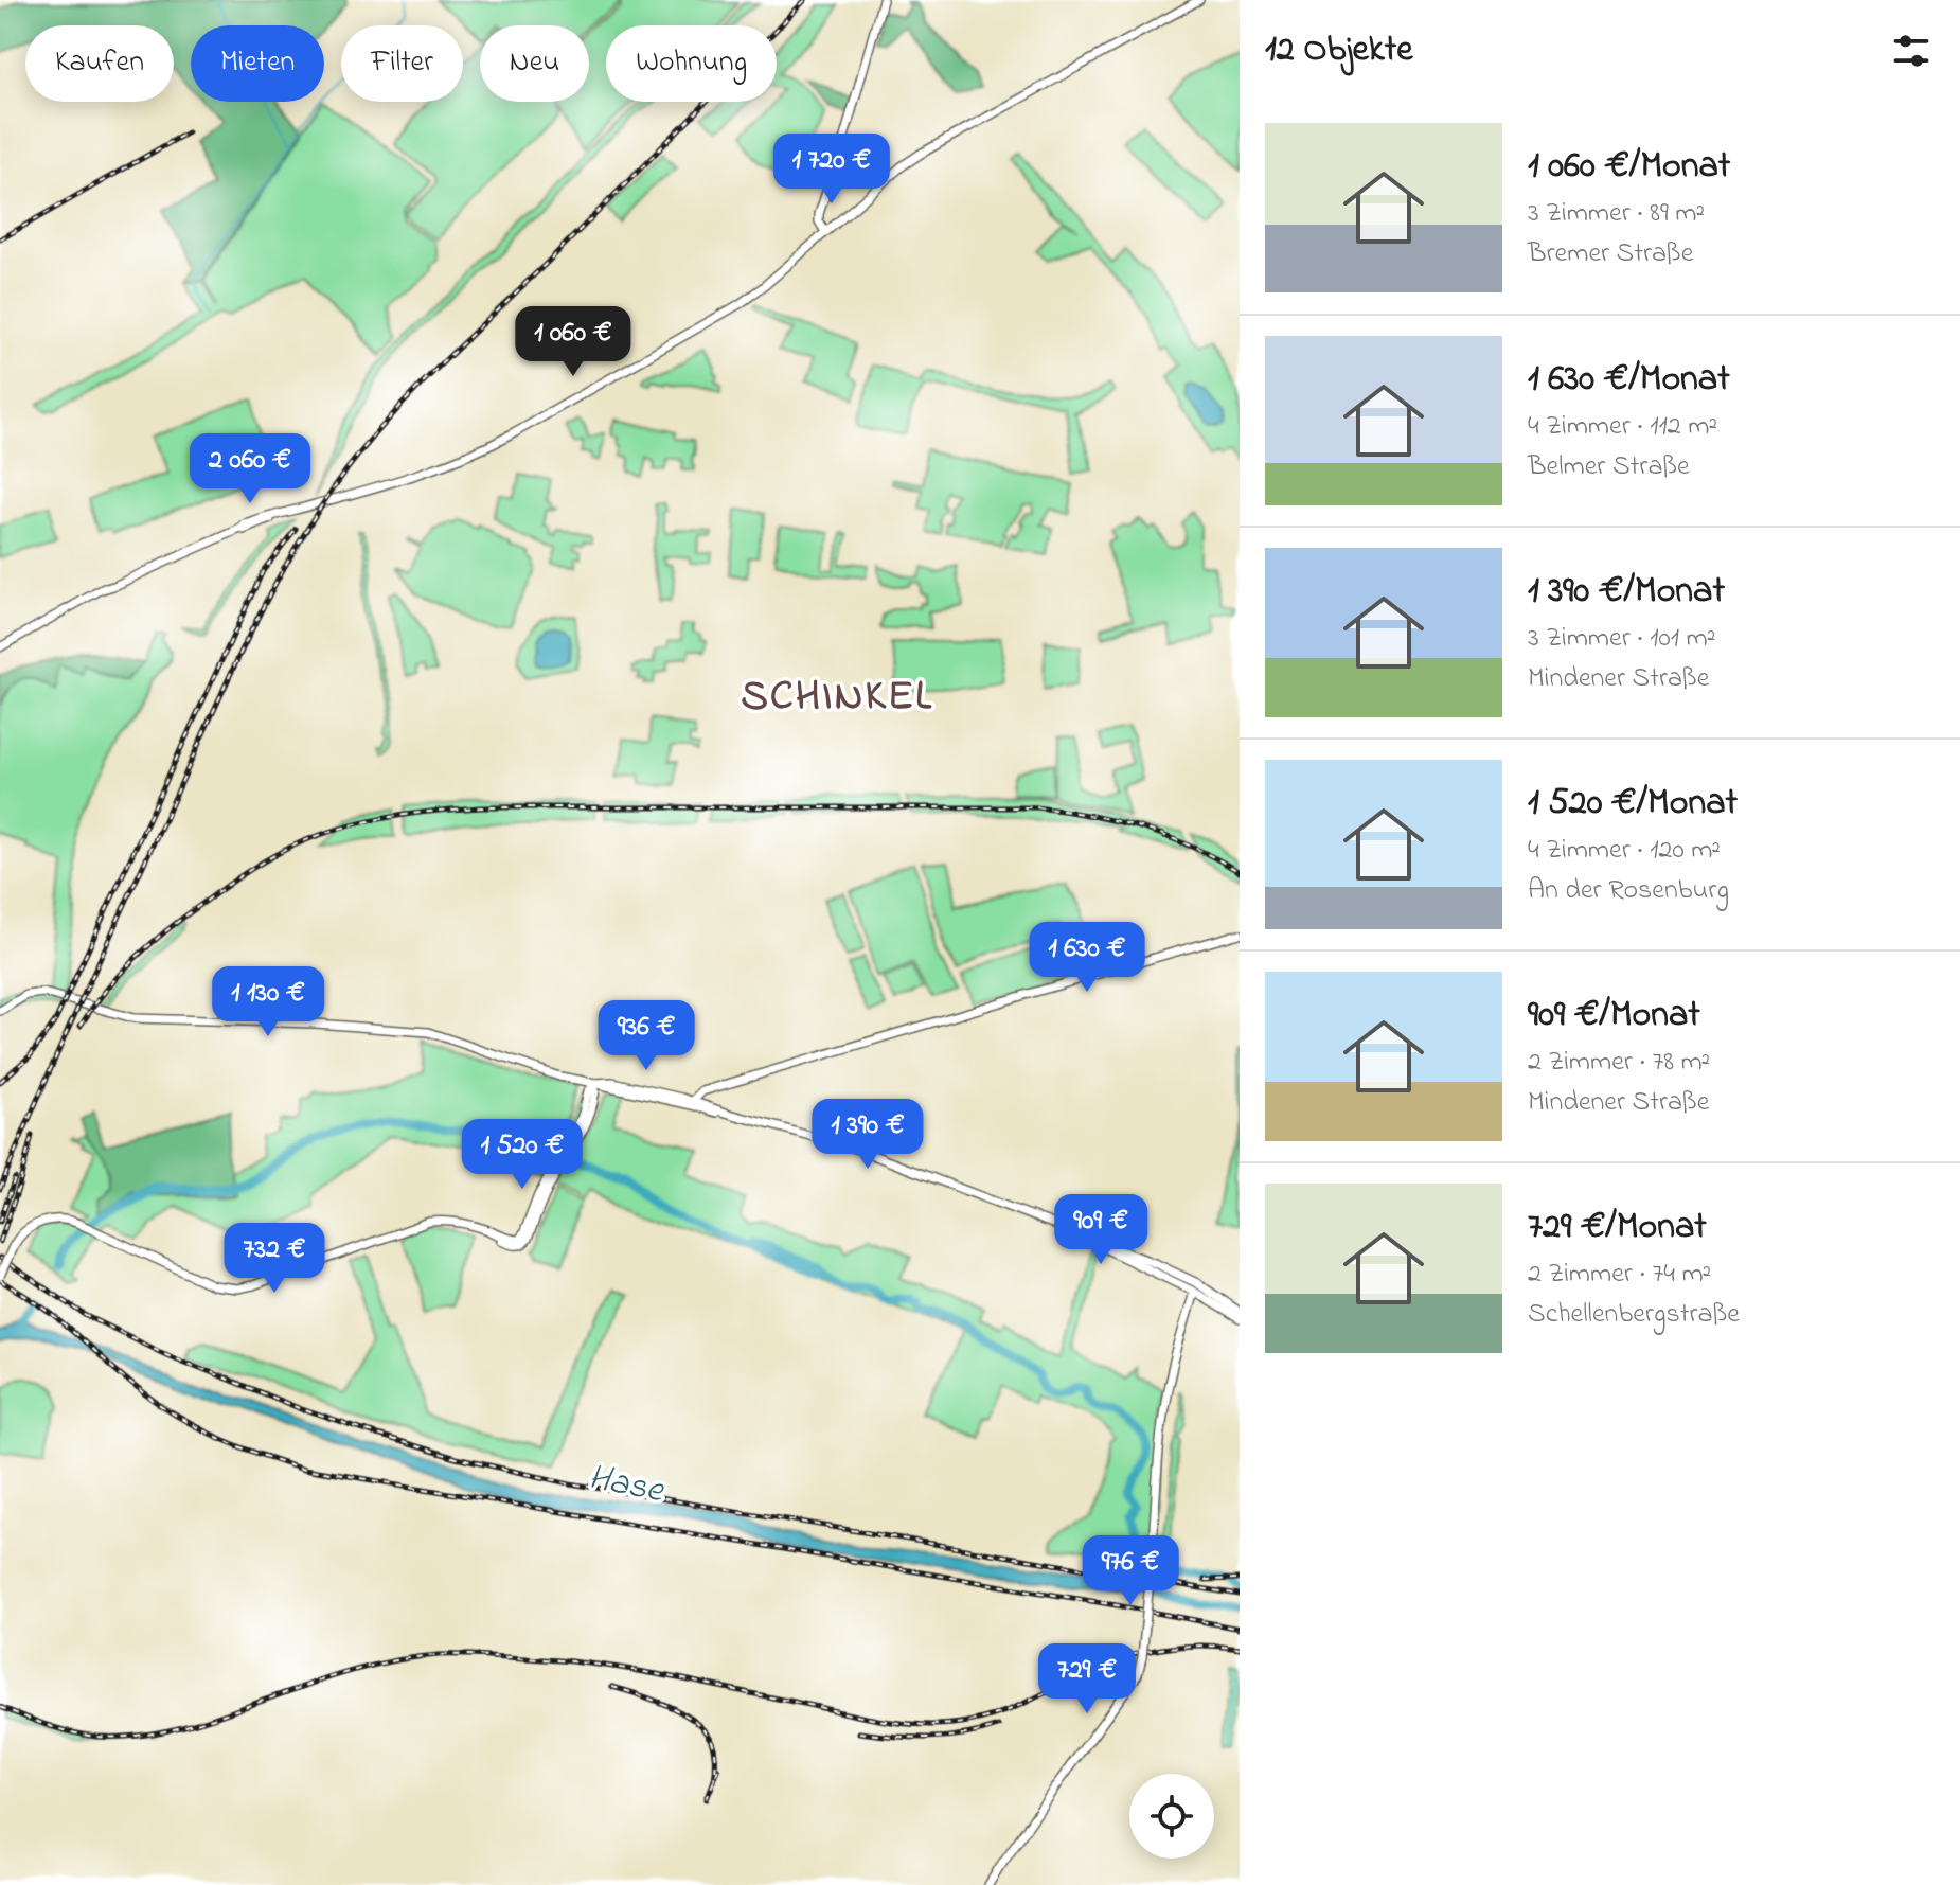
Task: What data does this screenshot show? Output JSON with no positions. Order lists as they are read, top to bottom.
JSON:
{
  "districts": ["SCHINKEL"],
  "water": ["Hase"],
  "page": {
    "heading": "12 Objekte",
    "chip": [
      "Kaufen",
      "Mieten",
      "Filter",
      "Neu",
      "Wohnung"
    ],
    "list": [
      {
        "name": "1 060 €/Monat",
        "note": "3 Zimmer · 89 m² · Bremer Straße"
      },
      {
        "name": "1 630 €/Monat",
        "note": "4 Zimmer · 112 m² · Belmer Straße"
      },
      {
        "name": "1 390 €/Monat",
        "note": "3 Zimmer · 101 m² · Mindener Straße"
      },
      {
        "name": "1 520 €/Monat",
        "note": "4 Zimmer · 120 m² · An der Rosenburg"
      },
      {
        "name": "909 €/Monat",
        "note": "2 Zimmer · 78 m² · Mindener Straße"
      },
      {
        "name": "729 €/Monat",
        "note": "2 Zimmer · 74 m² · Schellenbergstraße"
      }
    ],
    "price": [
      "1 720 €",
      "1 060 €",
      "2 060 €",
      "1 630 €",
      "1 130 €",
      "936 €",
      "1 390 €",
      "1 520 €",
      "909 €",
      "732 €",
      "976 €",
      "729 €"
    ]
  }
}
